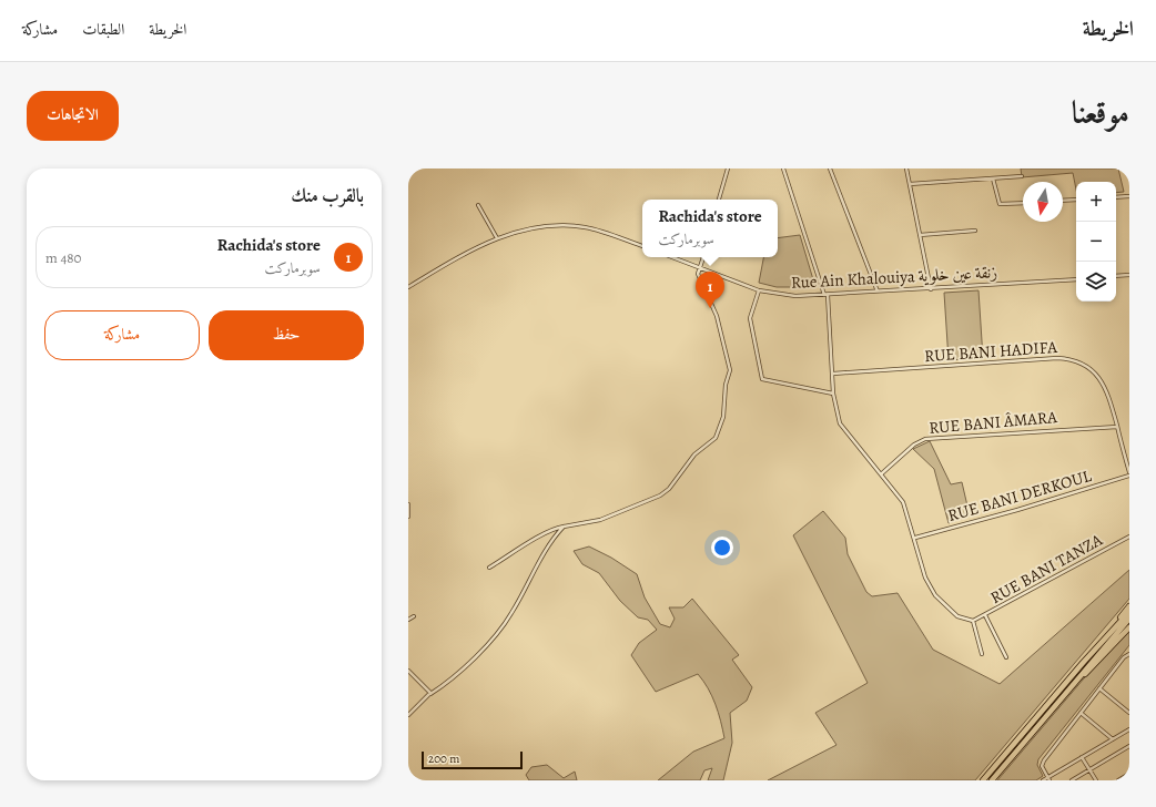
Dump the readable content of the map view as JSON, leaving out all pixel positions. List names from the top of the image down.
{
  "streets": {
    "street": [
      "Rue Ain Khalouiya زنقة عين خلوية",
      "RUE BANI HADIFA",
      "RUE BANI ÂMARA",
      "RUE BANI DERKOUL",
      "RUE BANI TANZA"
    ]
  },
  "crossings": [
    ["RUE BANI HADIFA", "RUE BANI ÂMARA"]
  ],
  "scale_bar": "200 m",
  "north": "bottom",
  "page": {
    "header": "الخريطة",
    "nav": ["الخريطة", "الطبقات", "مشاركة"],
    "title": "موقعنا",
    "buttons": [
      "الاتجاهات",
      ["حفظ", "مشاركة"]
    ],
    "heading": "بالقرب منك",
    "map_buttons": ["+", "−"],
    "popup": ["Rachida's store", "سوبرماركت"],
    "list": [
      {
        "mark": "1",
        "name": "Rachida's store",
        "note": "سوبرماركت",
        "value": "480 m"
      }
    ],
    "pins": "1",
    "scale": "200 m"
  }
}
